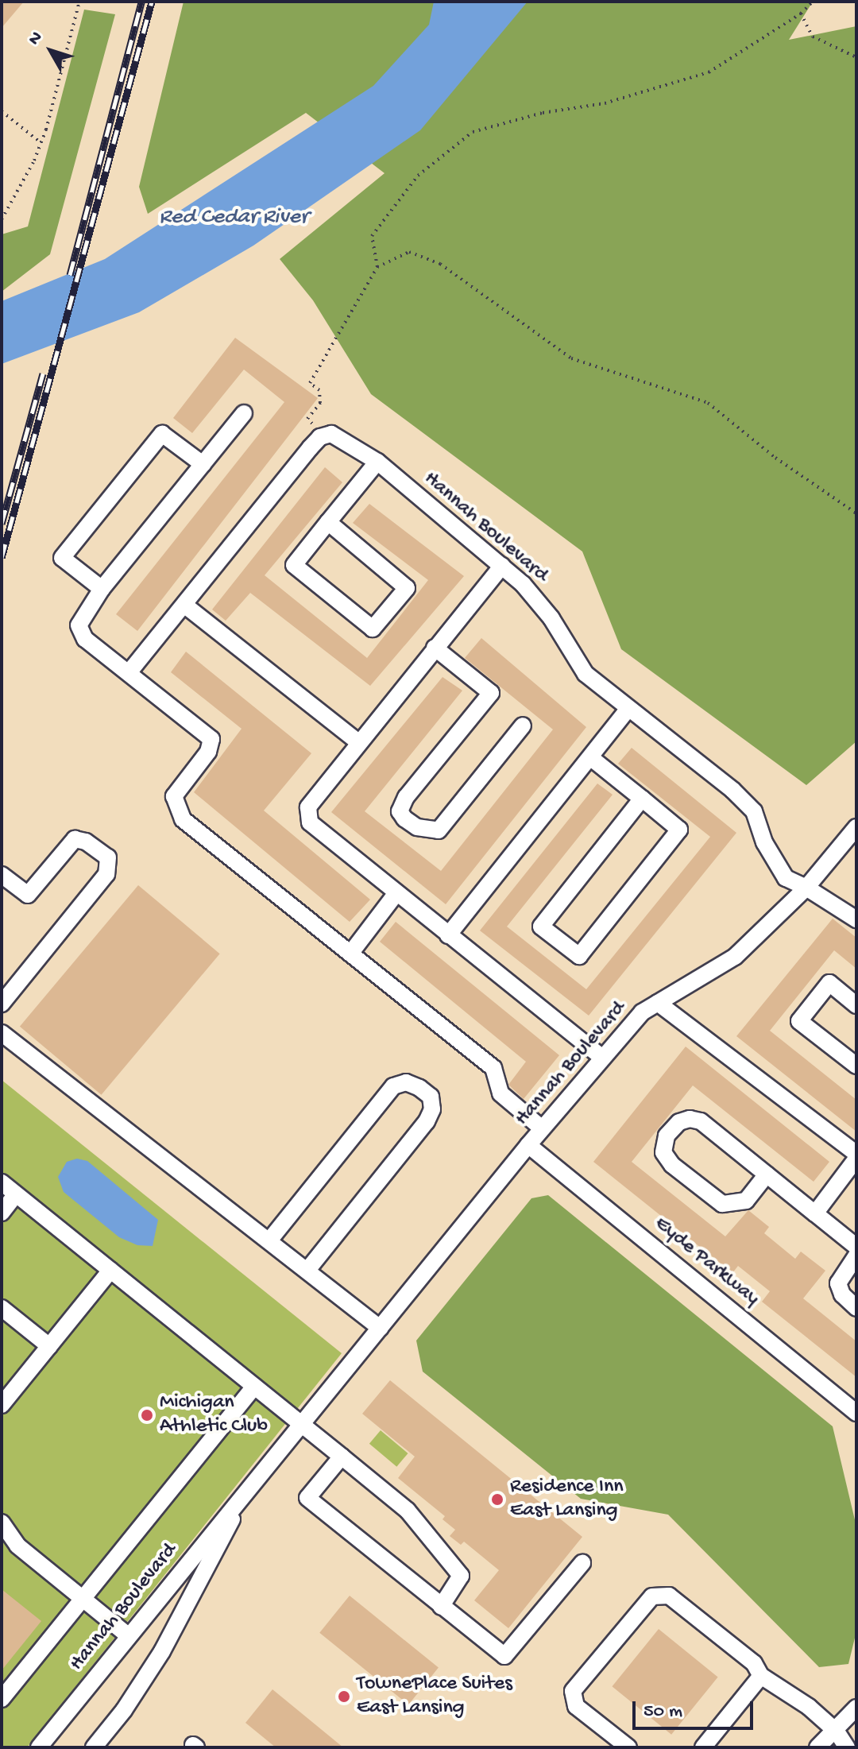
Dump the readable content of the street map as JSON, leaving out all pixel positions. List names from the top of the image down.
{
  "streets": {
    "street": ["Hannah Boulevard", "Eyde Parkway"]
  },
  "crossings": [
    ["Hannah Boulevard", "Eyde Parkway"]
  ],
  "water": ["Red Cedar River"],
  "places": ["Michigan Athletic Club", "Residence Inn East Lansing", "TownePlace Suites East Lansing"],
  "scale_bar": "50 m",
  "north": "top left"
}
